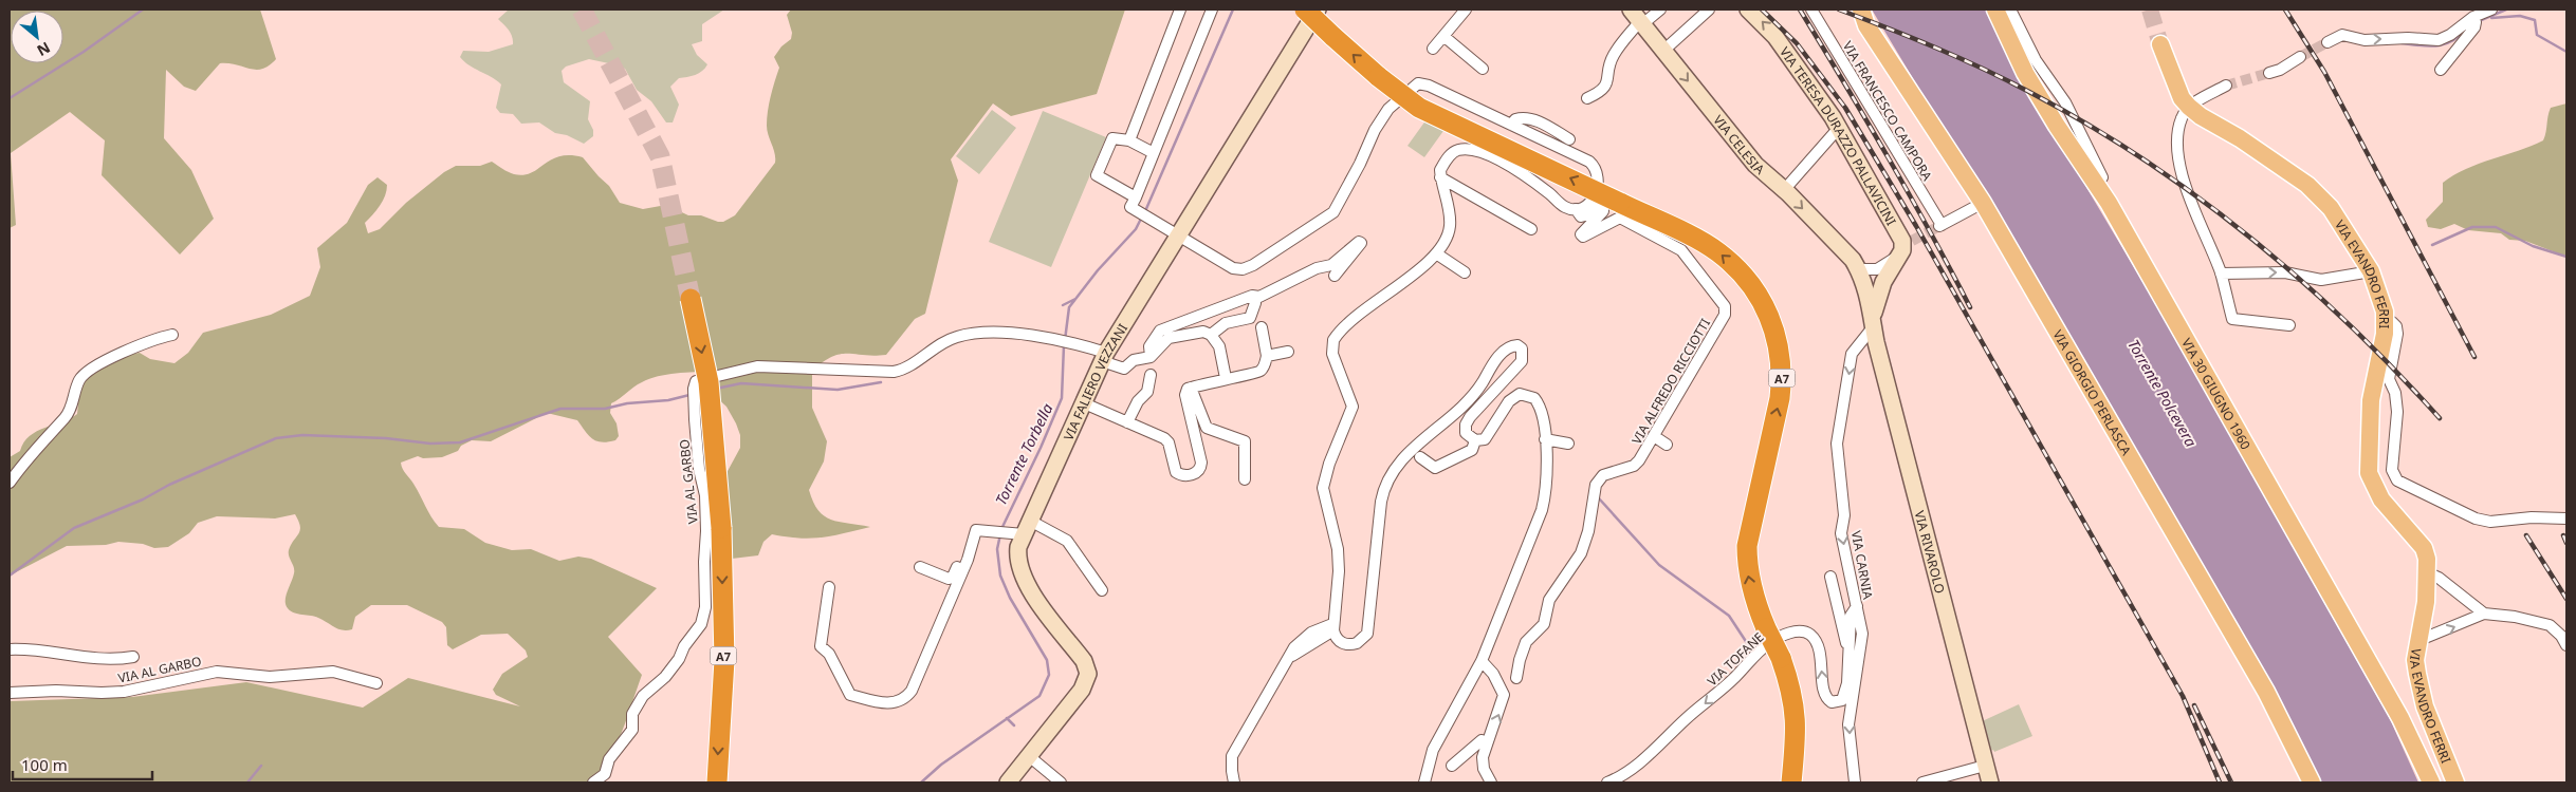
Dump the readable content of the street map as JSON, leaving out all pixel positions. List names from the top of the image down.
{
  "streets": {
    "highway": ["A7"],
    "main road": [
      "VIA TERESA DURAZZO PALLAVICINI",
      "VIA CELESIA",
      "VIA EVANDRO FERRI",
      "VIA FALIERO VEZZANI",
      "VIA GIORGIO PERLASCA",
      "VIA 30 GIUGNO 1960",
      "VIA RIVAROLO"
    ],
    "street": [
      "VIA FRANCESCO CAMPORA",
      "VIA ALFREDO RICCIOTTI",
      "VIA AL GARBO",
      "VIA CARNIA",
      "VIA TOFANE"
    ]
  },
  "crossings": [
    ["VIA FRANCESCO CAMPORA", "VIA GIORGIO PERLASCA"],
    ["VIA TERESA DURAZZO PALLAVICINI", "VIA RIVAROLO"],
    ["VIA CELESIA", "VIA RIVAROLO"],
    ["VIA FALIERO VEZZANI", "VIA AL GARBO"],
    ["VIA RIVAROLO", "VIA CARNIA"],
    ["VIA CARNIA", "VIA TOFANE"]
  ],
  "one_way": ["VIA TERESA DURAZZO PALLAVICINI", "VIA CELESIA", "VIA CARNIA"],
  "water": ["Torrente Polcevera", "Torrente Torbella"],
  "scale_bar": "100 m",
  "north": "bottom right"
}
